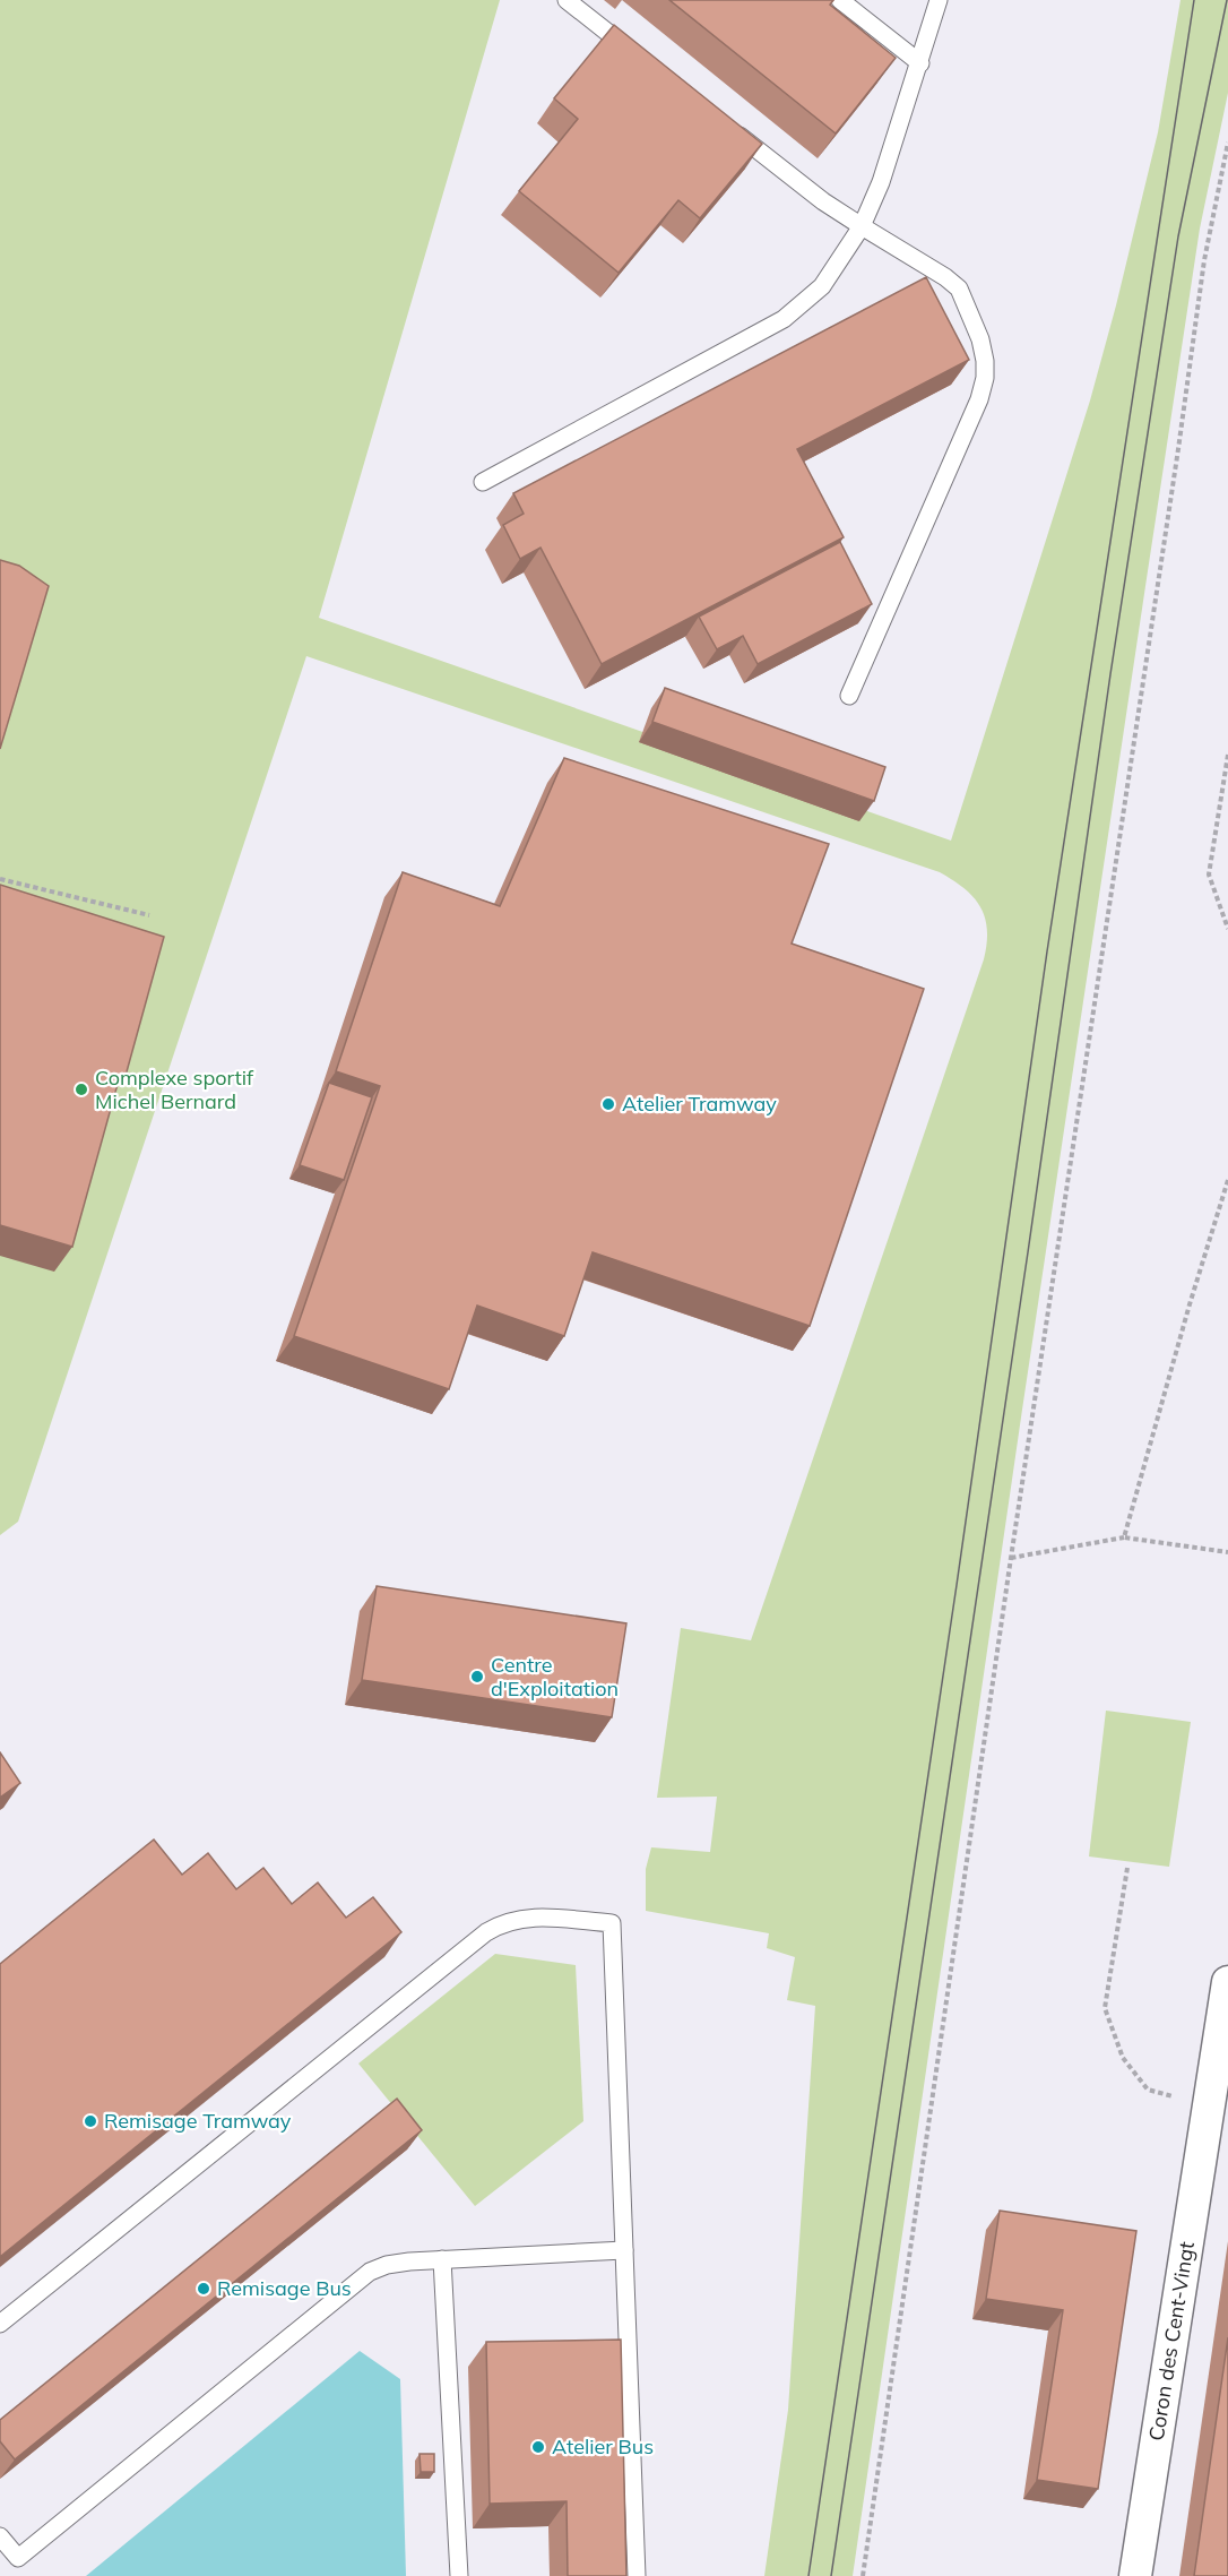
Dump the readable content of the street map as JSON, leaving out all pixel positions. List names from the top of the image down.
{
  "streets": {
    "street": ["Coron des Cent-Vingt"]
  },
  "places": [
    "Complexe sportif Michel Bernard",
    "Atelier Tramway",
    "Centre d'Exploitation",
    "Remisage Tramway",
    "Remisage Bus",
    "Atelier Bus"
  ]
}
